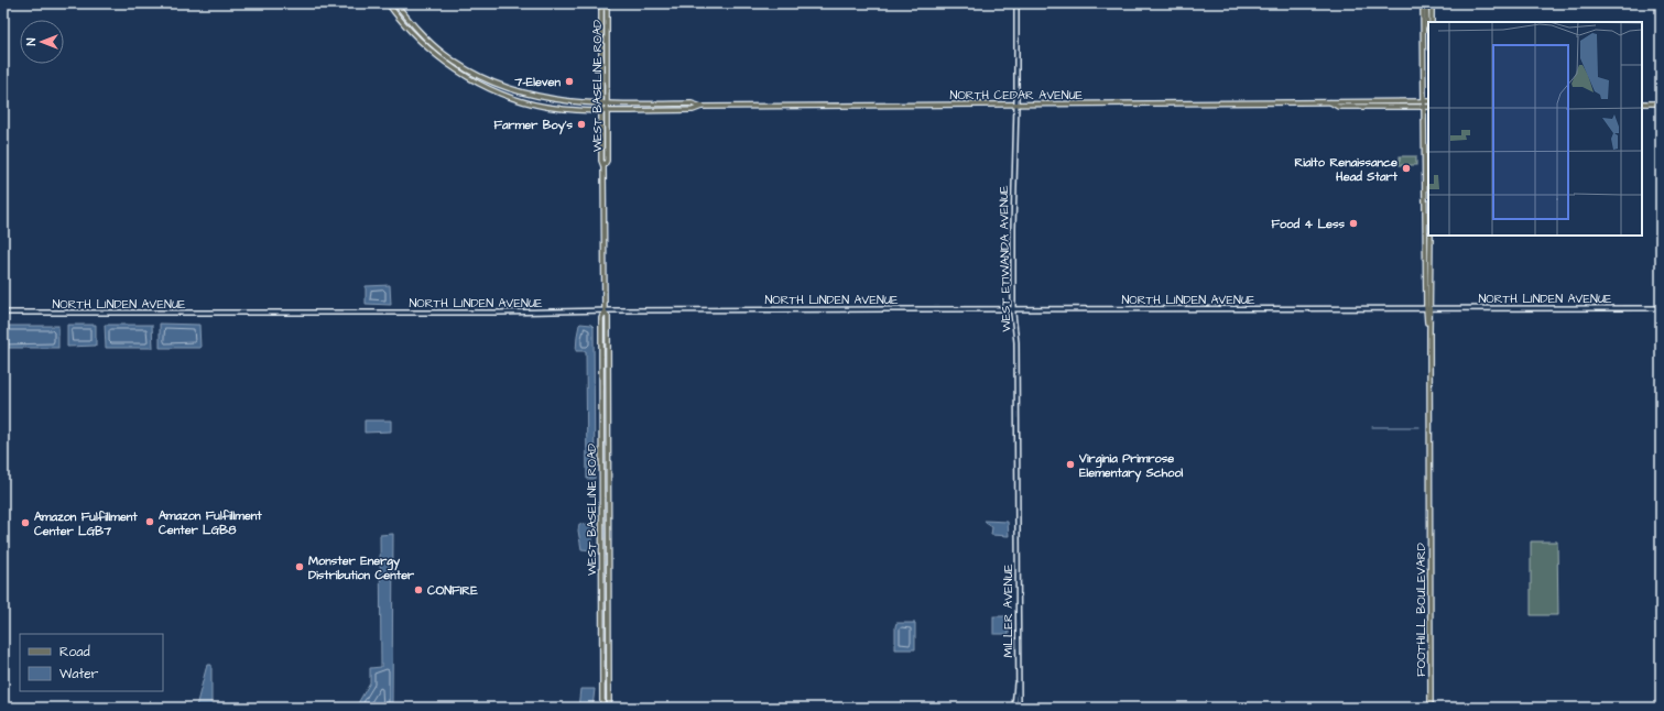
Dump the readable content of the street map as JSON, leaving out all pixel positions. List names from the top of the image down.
{
  "streets": {
    "main road": ["WEST BASELINE ROAD", "NORTH CEDAR AVENUE", "FOOTHILL BOULEVARD"],
    "street": ["WEST ETIWANDA AVENUE", "NORTH LINDEN AVENUE", "MILLER AVENUE"]
  },
  "crossings": [
    ["WEST BASELINE ROAD", "NORTH CEDAR AVENUE"],
    ["WEST BASELINE ROAD", "NORTH LINDEN AVENUE"],
    ["NORTH CEDAR AVENUE", "WEST ETIWANDA AVENUE"],
    ["WEST ETIWANDA AVENUE", "NORTH LINDEN AVENUE"],
    ["WEST ETIWANDA AVENUE", "MILLER AVENUE"],
    ["NORTH LINDEN AVENUE", "FOOTHILL BOULEVARD"]
  ],
  "places": [
    "7-Eleven",
    "Farmer Boy's",
    "Rialto Renaissance Head Start",
    "Food 4 Less",
    "Virginia Primrose Elementary School",
    "Amazon Fulfillment Center LGB8",
    "Amazon Fulfillment Center LGB7",
    "Monster Energy Distribution Center",
    "CONFIRE"
  ],
  "legend": ["Road", "Water"],
  "north": "left"
}
